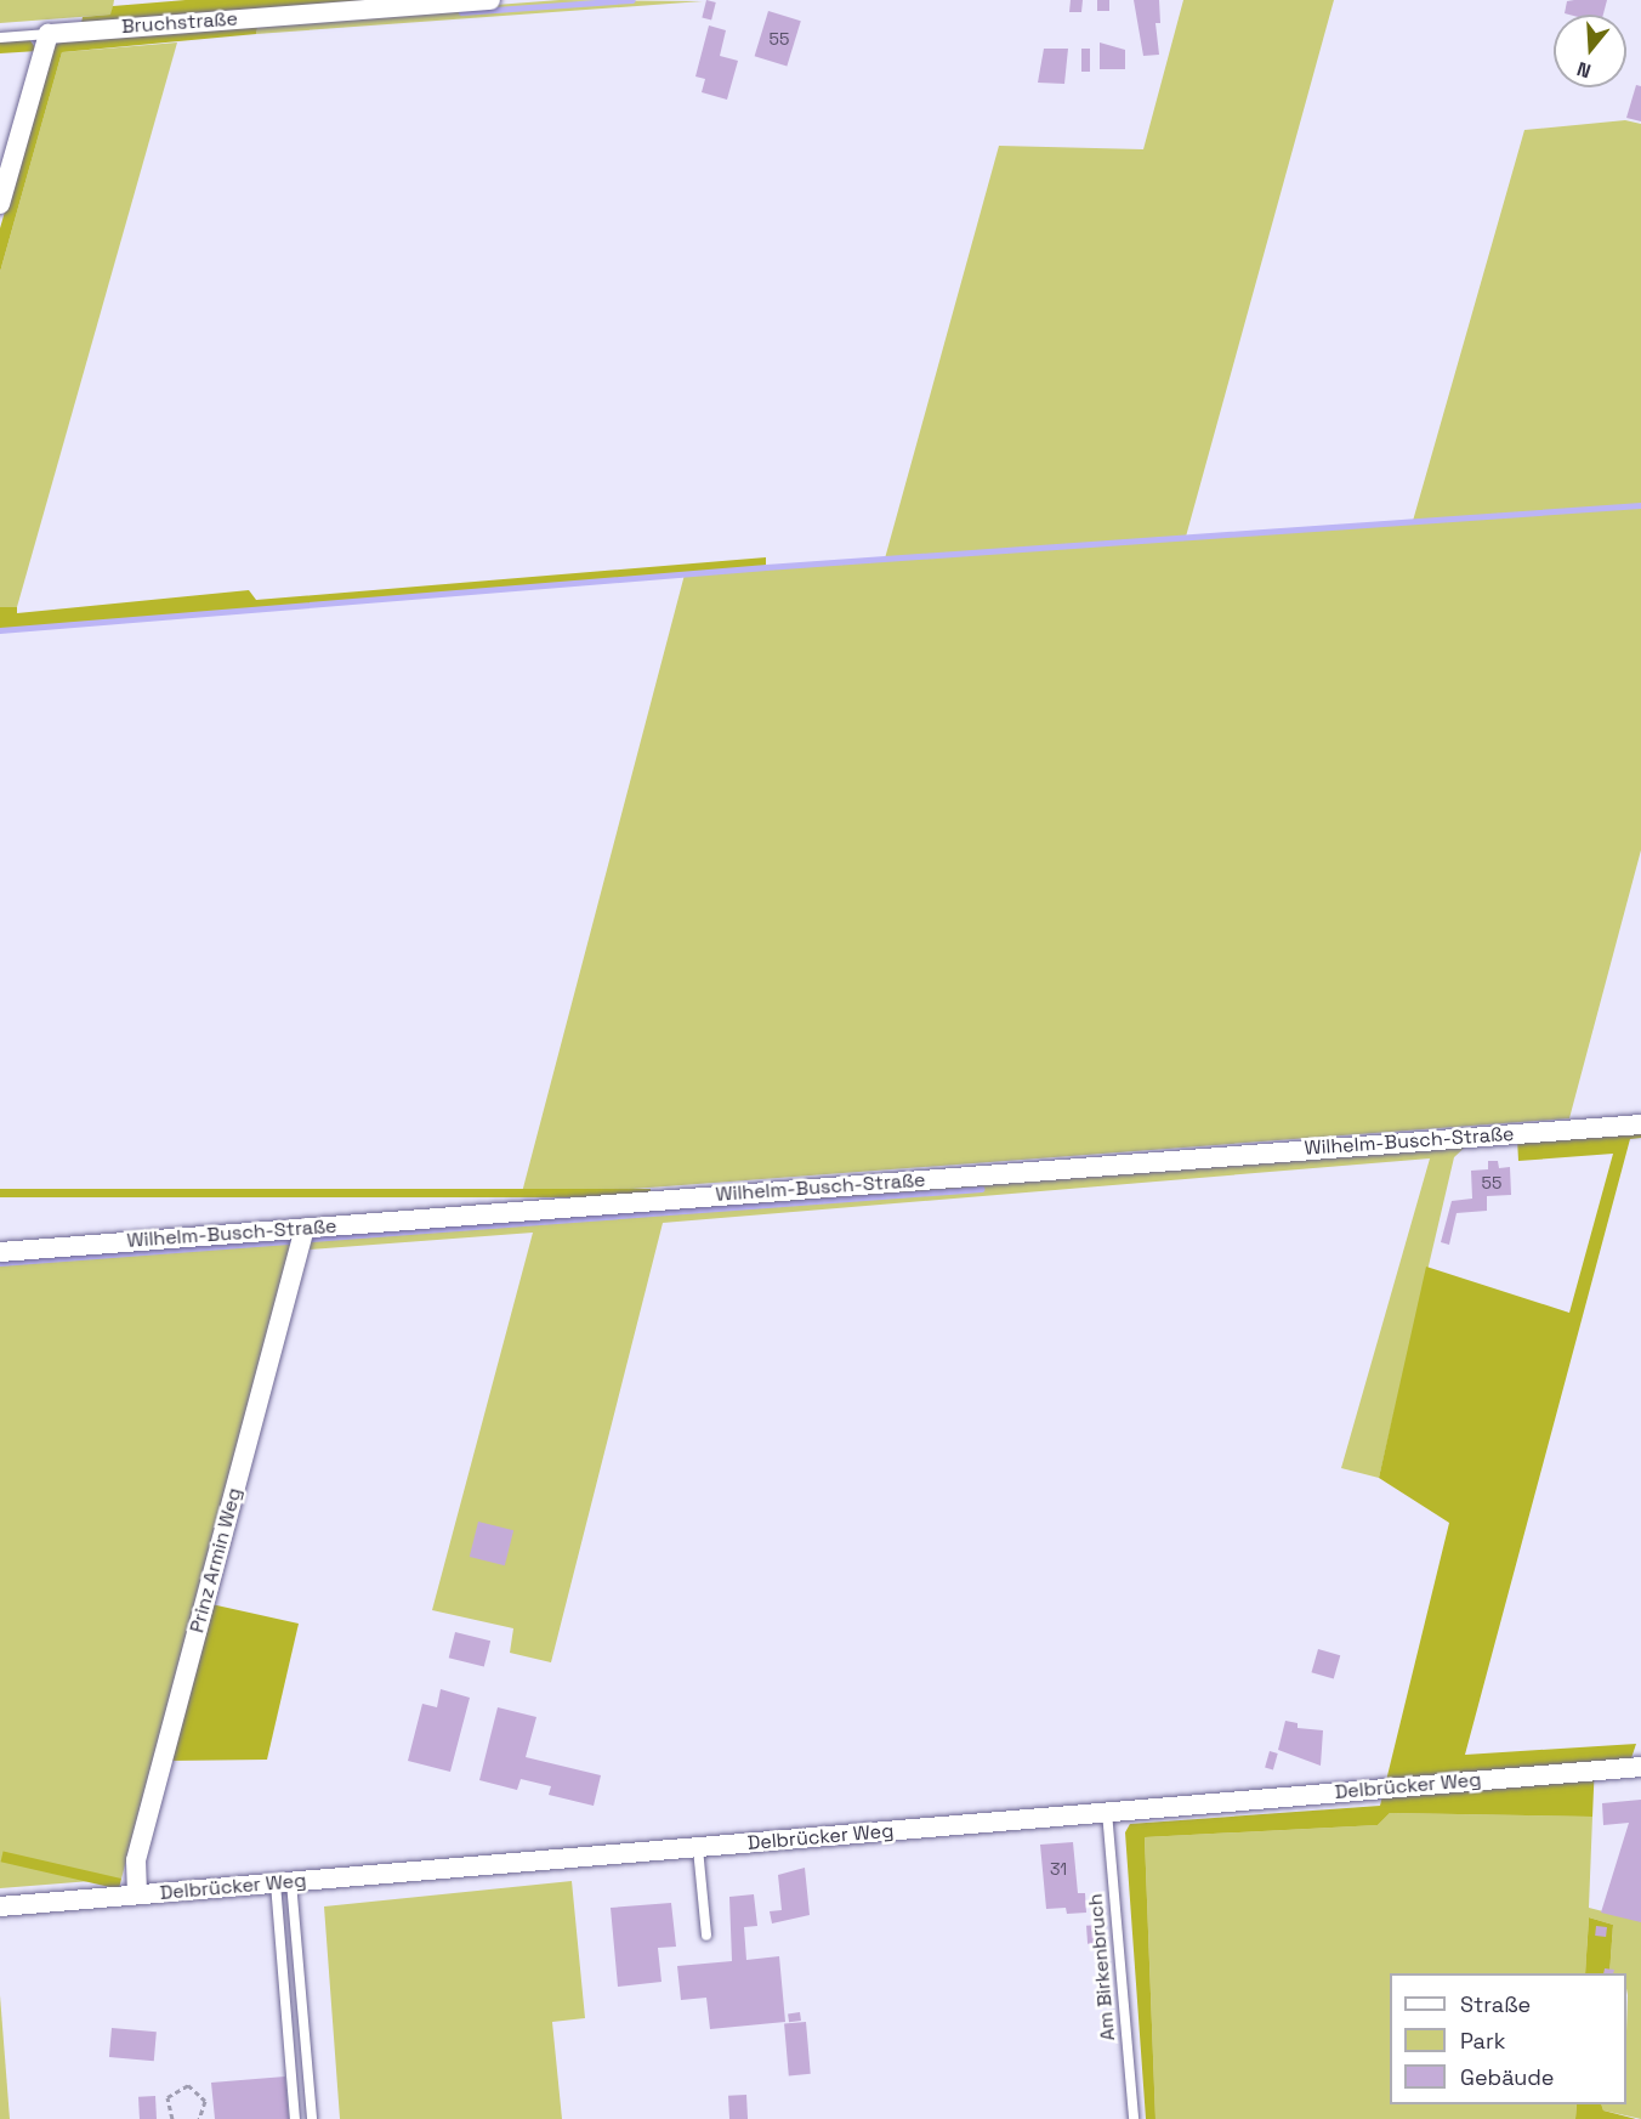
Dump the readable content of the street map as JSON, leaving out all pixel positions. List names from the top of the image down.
{
  "streets": {
    "street": [
      "Bruchstraße",
      "Wilhelm-Busch-Straße",
      "Prinz Armin Weg",
      "Delbrücker Weg"
    ],
    "lane": ["Am Birkenbruch"]
  },
  "crossings": [
    ["Wilhelm-Busch-Straße", "Prinz Armin Weg"],
    ["Prinz Armin Weg", "Delbrücker Weg"],
    ["Delbrücker Weg", "Am Birkenbruch"]
  ],
  "house_numbers": ["55", "55", "31"],
  "legend": ["Straße", "Park", "Gebäude"],
  "north": "bottom"
}
